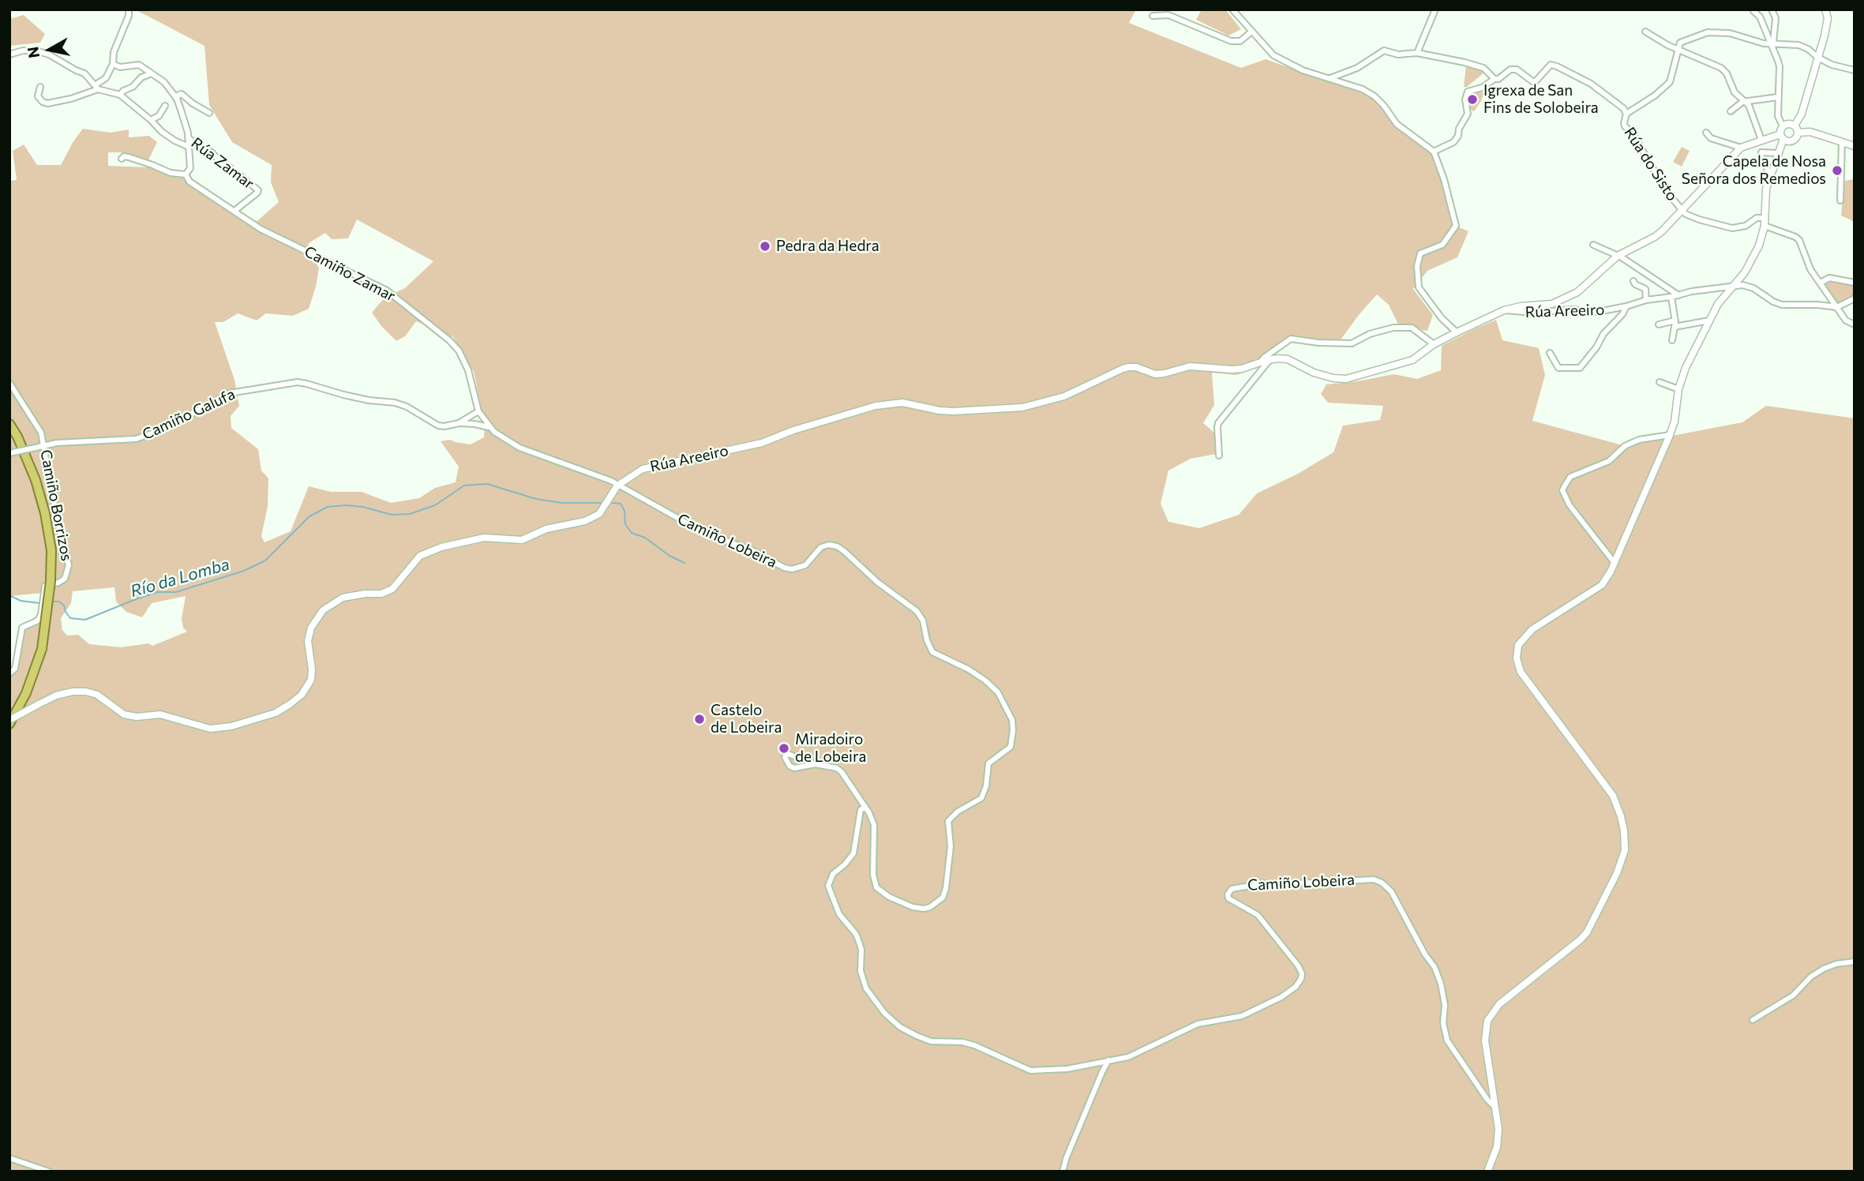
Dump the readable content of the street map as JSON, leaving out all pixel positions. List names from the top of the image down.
{
  "streets": {
    "street": [
      "Rúa Zamar",
      "Rúa do Sisto",
      "Camiño Zamar",
      "Rúa Areeiro",
      "Camiño Galufa",
      "Camiño Borrizos",
      "Camiño Lobeira"
    ]
  },
  "crossings": [
    ["Rúa Zamar", "Camiño Zamar"],
    ["Rúa do Sisto", "Rúa Areeiro"],
    ["Camiño Zamar", "Rúa Areeiro"],
    ["Camiño Zamar", "Camiño Galufa"],
    ["Camiño Zamar", "Camiño Lobeira"],
    ["Rúa Areeiro", "Camiño Lobeira"],
    ["Camiño Galufa", "Camiño Borrizos"]
  ],
  "water": ["Río da Lomba"],
  "places": [
    "Igrexa de San Fins de Solobeira",
    "Capela de Nosa Señora dos Remedios",
    "Pedra da Hedra",
    "Castelo de Lobeira",
    "Miradoiro de Lobeira"
  ],
  "north": "left"
}
